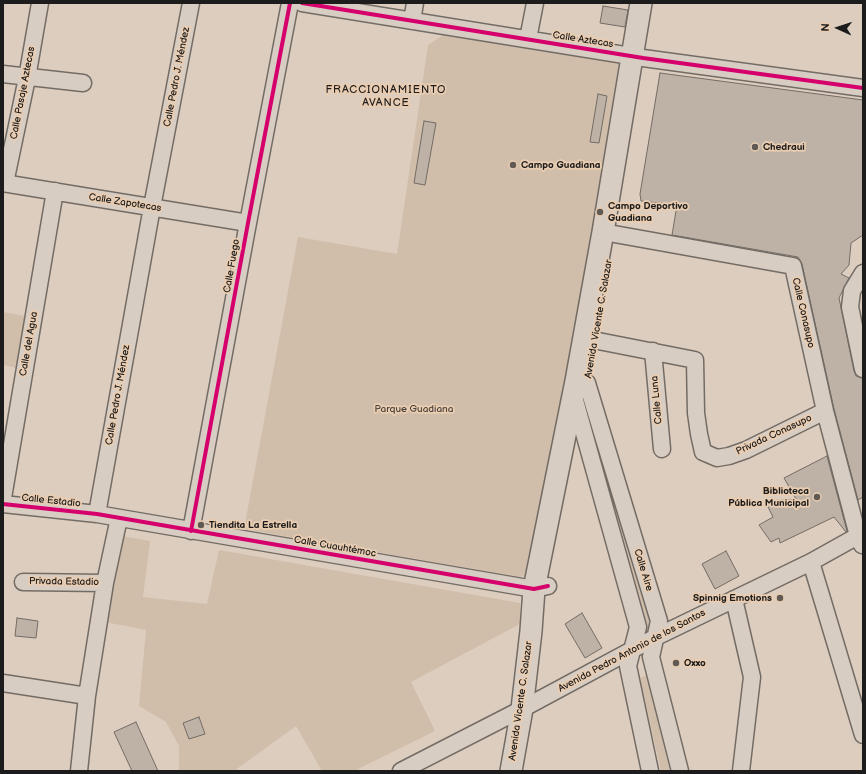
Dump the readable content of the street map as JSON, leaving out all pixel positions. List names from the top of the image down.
{
  "streets": {
    "main road": ["Avenida Vicente C. Salazar"],
    "street": [
      "Calle Aztecas",
      "Calle Pedro J. Méndez",
      "Calle Pasaje Aztecas",
      "Calle Zapotecas",
      "Calle Fuego",
      "Calle Conasupo",
      "Calle del Agua",
      "Calle Luna",
      "Privada Conasupo",
      "Calle Estadio",
      "Calle Cuauhtémoc",
      "Calle Aire",
      "Privada Estadio",
      "Avenida Pedro Antonio de los Santos"
    ]
  },
  "crossings": [
    ["Calle Aztecas", "Avenida Vicente C. Salazar"],
    ["Calle Pedro J. Méndez", "Calle Zapotecas"],
    ["Calle Pedro J. Méndez", "Calle Estadio"],
    ["Calle Pasaje Aztecas", "Calle Zapotecas"],
    ["Calle Zapotecas", "Calle Fuego"],
    ["Calle Zapotecas", "Calle del Agua"],
    ["Calle Fuego", "Calle Cuauhtémoc"],
    ["Calle Conasupo", "Avenida Vicente C. Salazar"],
    ["Calle Conasupo", "Privada Conasupo"],
    ["Calle Conasupo", "Avenida Pedro Antonio de los Santos"],
    ["Avenida Vicente C. Salazar", "Privada Conasupo"],
    ["Avenida Vicente C. Salazar", "Calle Cuauhtémoc"],
    ["Avenida Vicente C. Salazar", "Calle Aire"],
    ["Avenida Vicente C. Salazar", "Avenida Pedro Antonio de los Santos"],
    ["Calle Luna", "Privada Conasupo"],
    ["Calle Aire", "Avenida Pedro Antonio de los Santos"]
  ],
  "districts": ["FRACCIONAMIENTO AVANCE"],
  "parks": ["Parque Guadiana"],
  "places": [
    "Chedraui",
    "Campo Guadiana",
    "Campo Deportivo Guadiana",
    "Biblioteca Pública Municipal",
    "Tiendita La Estrella",
    "Spinnig Emotions",
    "Oxxo"
  ],
  "north": "left"
}
